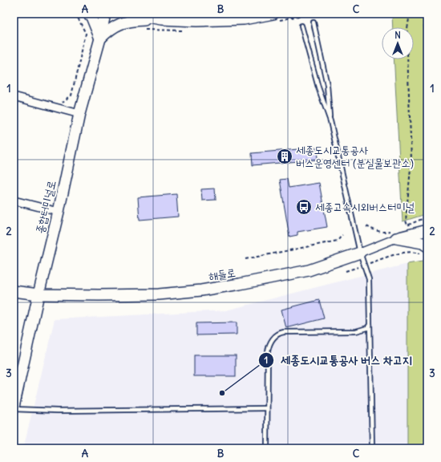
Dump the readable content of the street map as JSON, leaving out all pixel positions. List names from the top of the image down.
{
  "streets": {
    "street": ["종합터미널로", "해들로"]
  },
  "crossings": [
    ["종합터미널로", "해들로"]
  ],
  "places": {
    "building": ["세종도시교통공사 버스운영센터 (분실물보관소)"],
    "bus stop": ["세종고속시외버스터미널"],
    "other": ["세종도시교통공사 버스 차고지"]
  },
  "north": "top",
  "grid": {
    "columns": ["A", "B", "C"],
    "rows": ["1", "2", "3"]
  }
}
